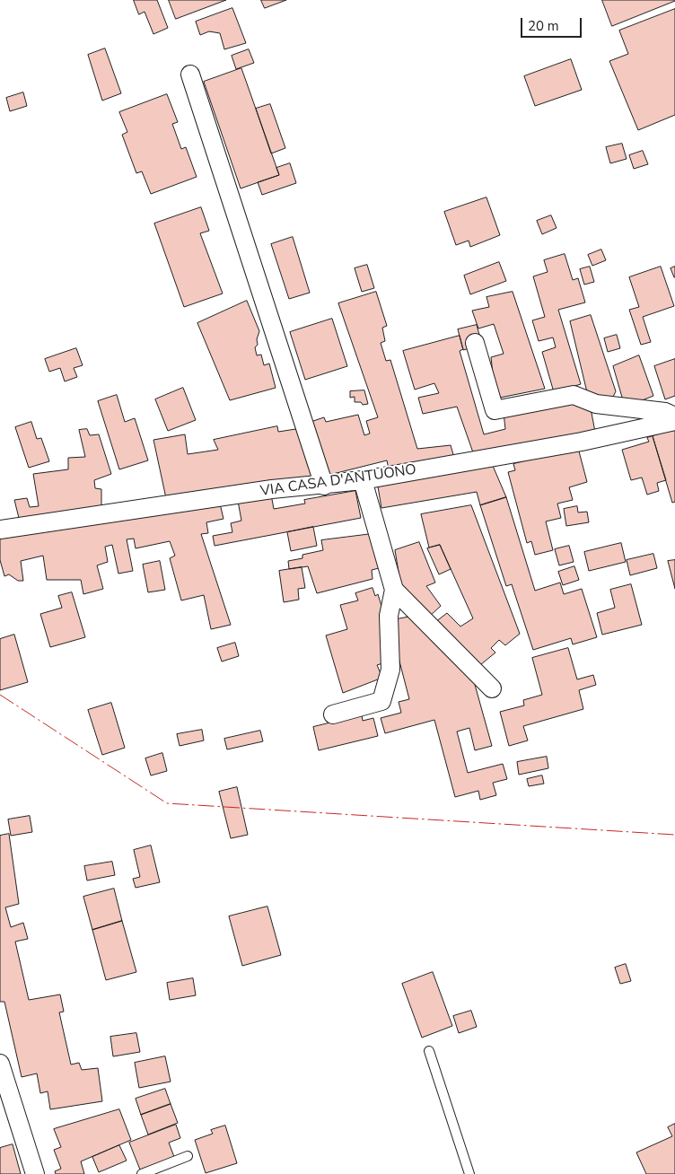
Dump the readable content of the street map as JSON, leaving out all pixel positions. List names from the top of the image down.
{
  "streets": {
    "street": ["VIA CASA D'ANTUONO"]
  },
  "scale_bar": "20 m"
}
